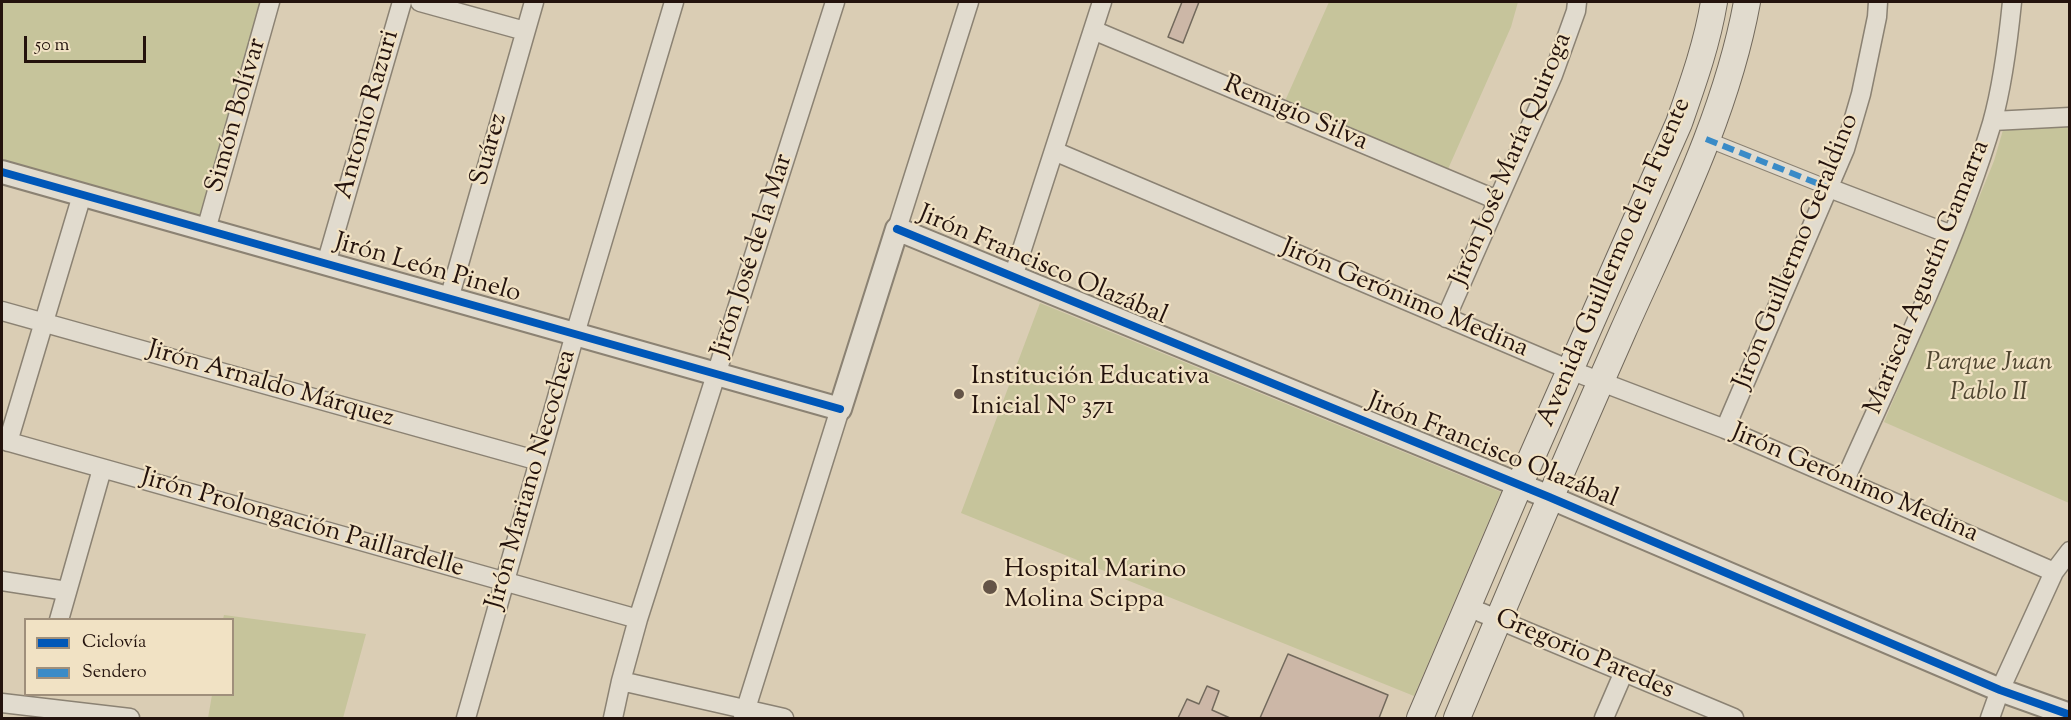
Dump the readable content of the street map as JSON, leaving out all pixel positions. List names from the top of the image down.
{
  "streets": {
    "main road": ["Avenida Guillermo de la Fuente"],
    "street": [
      "Antonio Razuri",
      "Remigio Silva",
      "Simón Bolívar",
      "Suárez",
      "Jirón José María Quiroga",
      "Jirón Guillermo Geraldino",
      "Jirón José de la Mar",
      "Jirón Francisco Olazábal",
      "Jirón León Pinelo",
      "Mariscal Agustín Gamarra",
      "Jirón Gerónimo Medina",
      "Jirón Arnaldo Márquez",
      "Jirón Mariano Necochea",
      "Jirón Prolongación Paillardelle",
      "Gregorio Paredes"
    ]
  },
  "crossings": [
    ["Antonio Razuri", "Jirón León Pinelo"],
    ["Remigio Silva", "Jirón José María Quiroga"],
    ["Simón Bolívar", "Jirón León Pinelo"],
    ["Suárez", "Jirón León Pinelo"],
    ["Jirón José María Quiroga", "Jirón Gerónimo Medina"],
    ["Jirón Guillermo Geraldino", "Jirón Gerónimo Medina"],
    ["Jirón José de la Mar", "Jirón León Pinelo"],
    ["Jirón José de la Mar", "Jirón Prolongación Paillardelle"],
    ["Avenida Guillermo de la Fuente", "Jirón Francisco Olazábal"],
    ["Avenida Guillermo de la Fuente", "Jirón Gerónimo Medina"],
    ["Avenida Guillermo de la Fuente", "Gregorio Paredes"],
    ["Jirón León Pinelo", "Jirón Mariano Necochea"],
    ["Mariscal Agustín Gamarra", "Jirón Gerónimo Medina"],
    ["Jirón Arnaldo Márquez", "Jirón Mariano Necochea"],
    ["Jirón Mariano Necochea", "Jirón Prolongación Paillardelle"]
  ],
  "parks": ["Parque Juan Pablo II"],
  "places": ["Institución Educativa Inicial Nº 371", "Hospital Marino Molina Scippa"],
  "legend": ["Ciclovía", "Sendero"],
  "scale_bar": "50 m"
}
